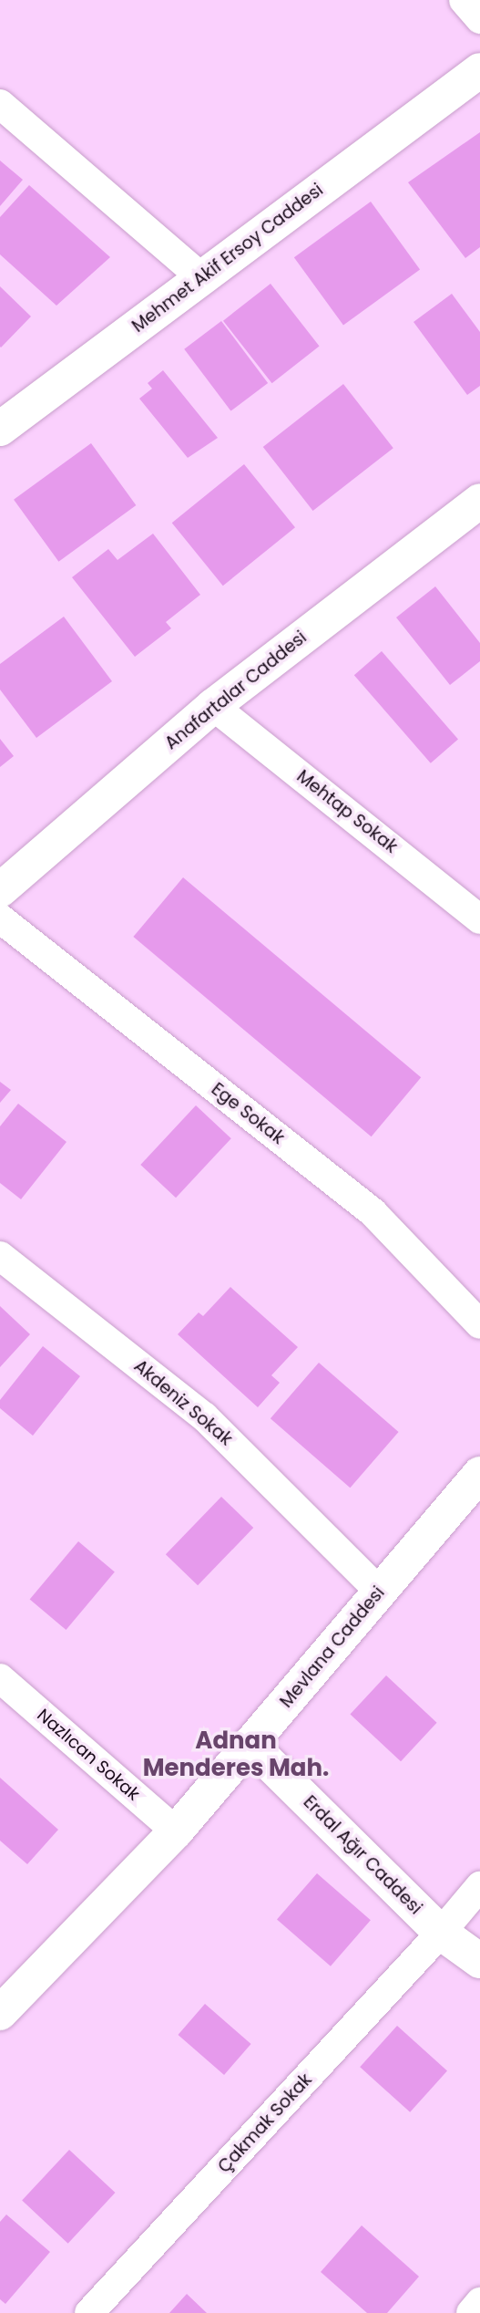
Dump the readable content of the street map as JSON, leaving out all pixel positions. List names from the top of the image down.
{
  "streets": {
    "street": [
      "Mehmet Akif Ersoy Caddesi",
      "Anafartalar Caddesi",
      "Mehtap Sokak",
      "Ege Sokak",
      "Akdeniz Sokak",
      "Mevlana Caddesi",
      "Nazlıcan Sokak",
      "Erdal Ağır Caddesi",
      "Çakmak Sokak"
    ]
  },
  "crossings": [
    ["Anafartalar Caddesi", "Mehtap Sokak"],
    ["Akdeniz Sokak", "Mevlana Caddesi"],
    ["Mevlana Caddesi", "Nazlıcan Sokak"],
    ["Mevlana Caddesi", "Erdal Ağır Caddesi"],
    ["Erdal Ağır Caddesi", "Çakmak Sokak"]
  ],
  "districts": ["Adnan Menderes Mah."]
}
